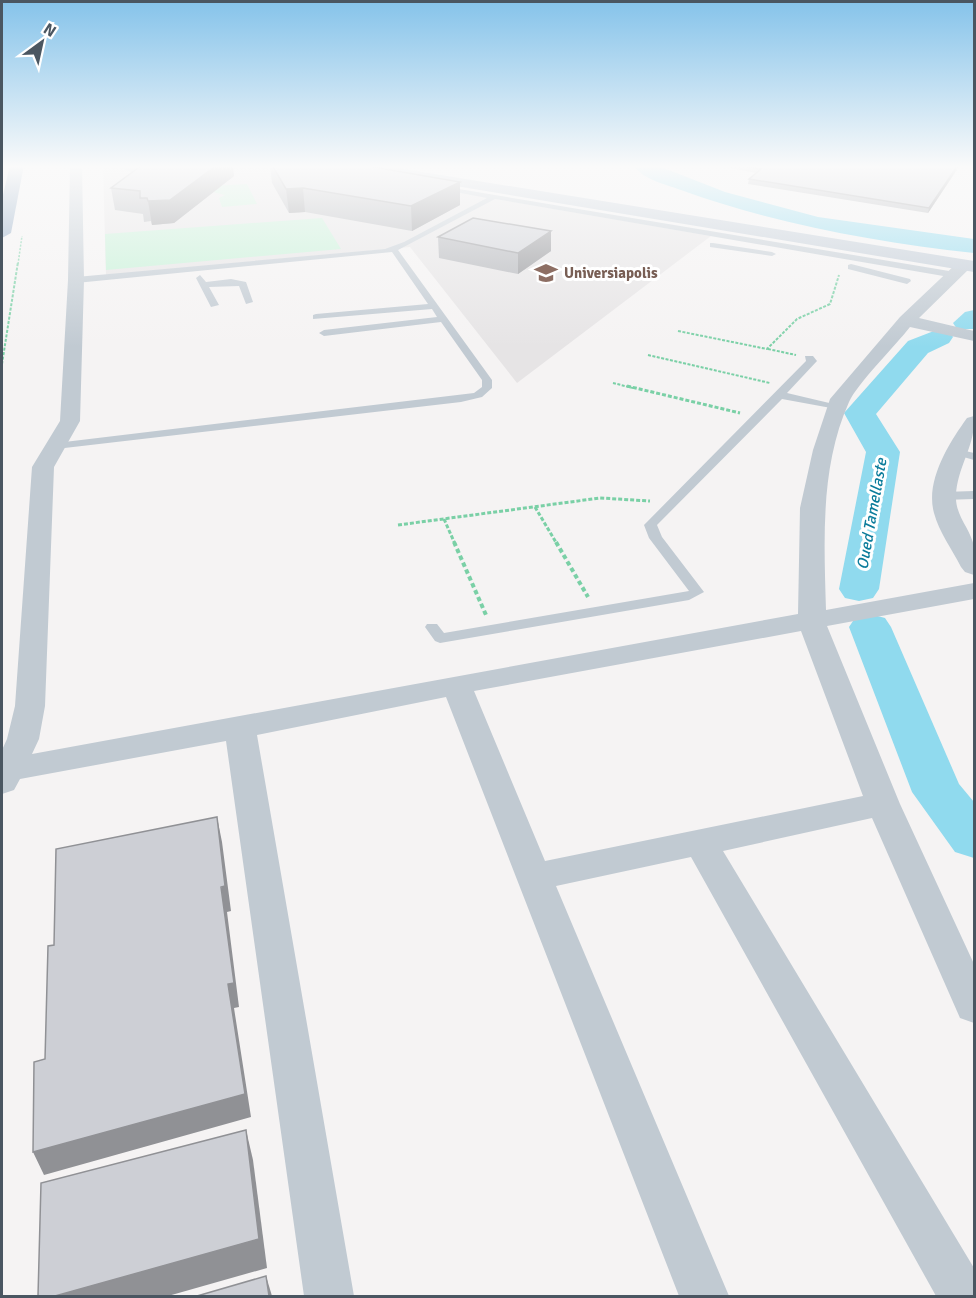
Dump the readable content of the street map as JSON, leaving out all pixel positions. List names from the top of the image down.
{
  "water": ["Oued Tamellaste"],
  "places": {
    "school or university": ["Universiapolis"]
  },
  "north": "top right"
}
